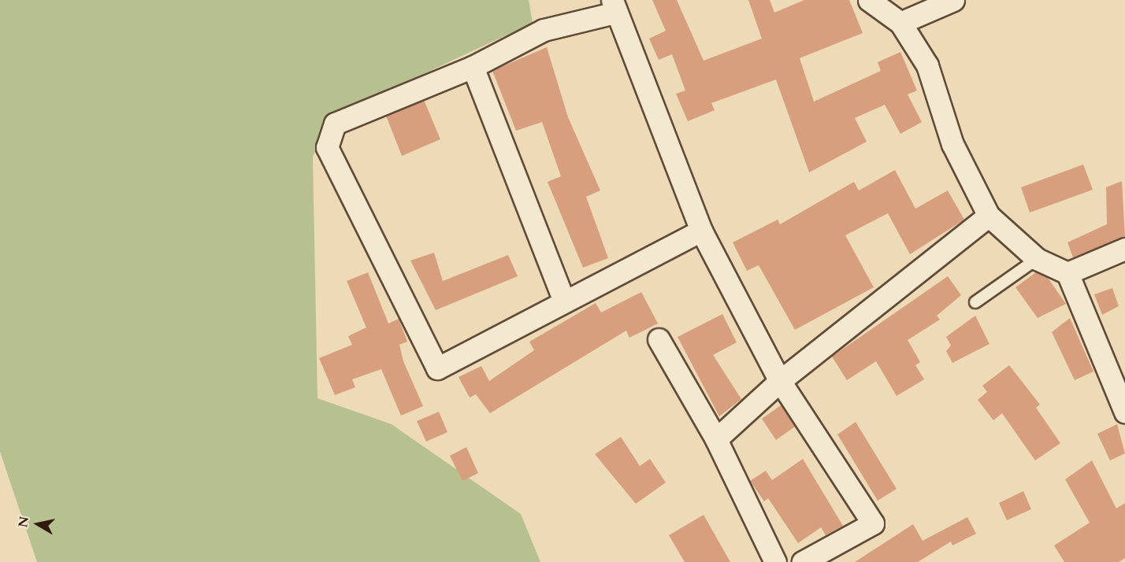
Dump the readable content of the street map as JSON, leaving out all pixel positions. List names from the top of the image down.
{
  "north": "left"
}
